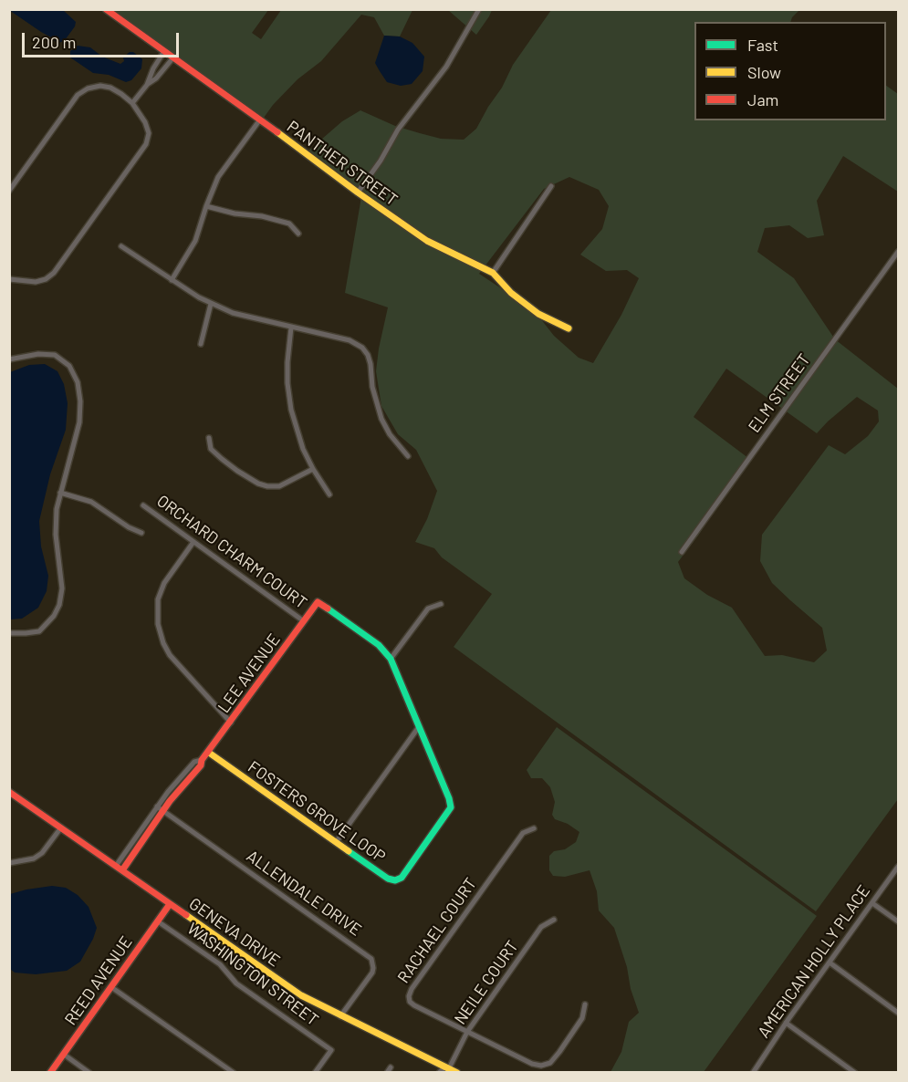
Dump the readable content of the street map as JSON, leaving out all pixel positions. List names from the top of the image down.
{
  "streets": {
    "street": [
      "PANTHER STREET",
      "ELM STREET",
      "ORCHARD CHARM COURT",
      "LEE AVENUE",
      "FOSTERS GROVE LOOP",
      "ALLENDALE DRIVE",
      "RACHAEL COURT",
      "GENEVA DRIVE",
      "AMERICAN HOLLY PLACE",
      "WASHINGTON STREET",
      "REED AVENUE",
      "NEILE COURT"
    ]
  },
  "crossings": [
    ["ORCHARD CHARM COURT", "LEE AVENUE"],
    ["LEE AVENUE", "FOSTERS GROVE LOOP"],
    ["LEE AVENUE", "ALLENDALE DRIVE"],
    ["LEE AVENUE", "GENEVA DRIVE"],
    ["ALLENDALE DRIVE", "GENEVA DRIVE"],
    ["RACHAEL COURT", "NEILE COURT"],
    ["GENEVA DRIVE", "REED AVENUE"],
    ["GENEVA DRIVE", "NEILE COURT"],
    ["WASHINGTON STREET", "REED AVENUE"]
  ],
  "legend": ["Fast", "Slow", "Jam"],
  "scale_bar": "200 m"
}
